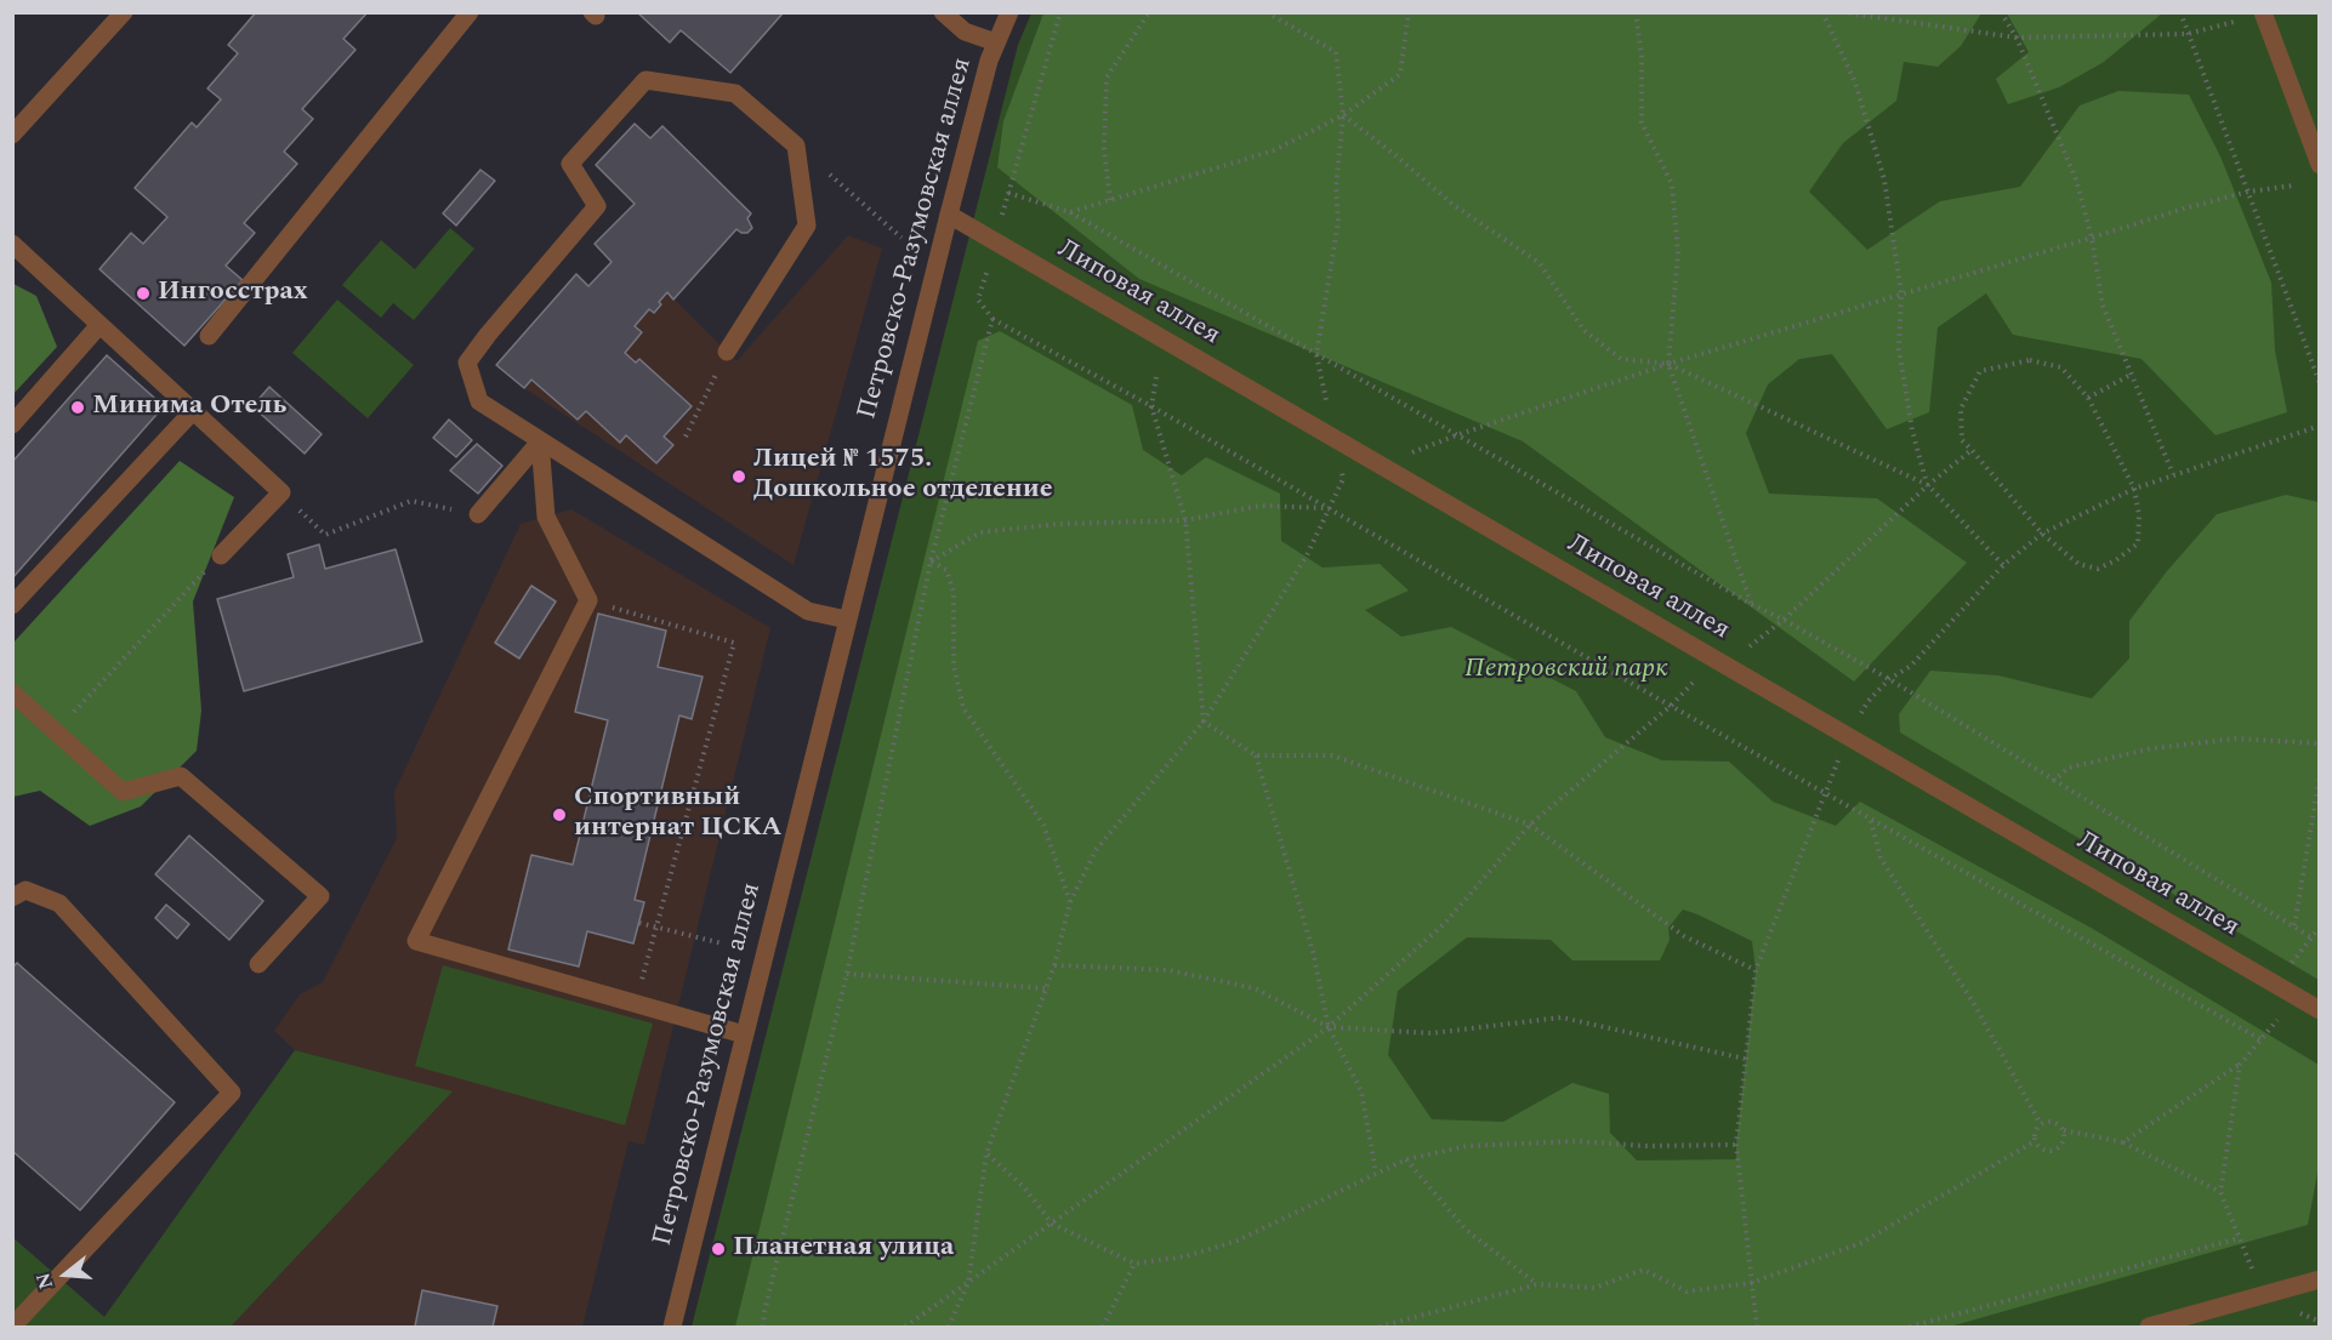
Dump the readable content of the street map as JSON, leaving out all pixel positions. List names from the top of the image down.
{
  "streets": {
    "street": ["Петровско-Разумовская аллея", "Липовая аллея"]
  },
  "crossings": [
    ["Петровско-Разумовская аллея", "Липовая аллея"]
  ],
  "parks": ["Петровский парк"],
  "places": [
    "Ингосстрах",
    "Минима Отель",
    "Лицей № 1575. Дошкольное отделение",
    "Спортивный интернат ЦСКА",
    "Планетная улица"
  ],
  "north": "left"
}
